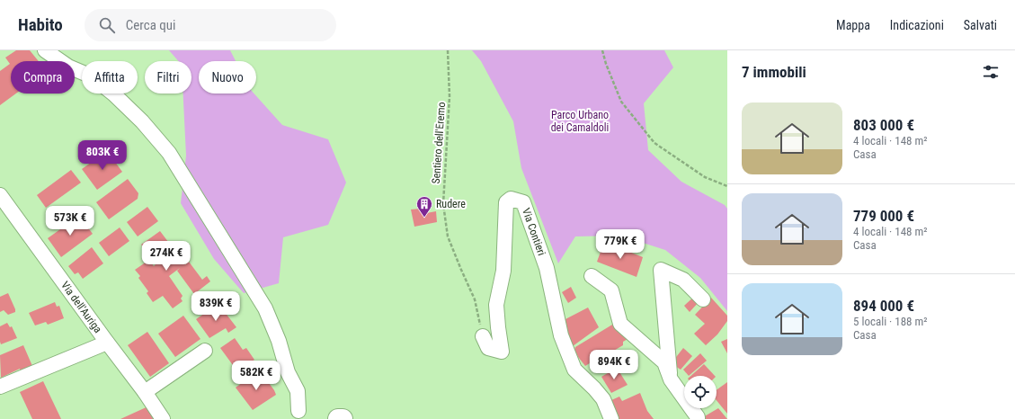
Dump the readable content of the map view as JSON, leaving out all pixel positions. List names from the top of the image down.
{
  "streets": {
    "lane": ["Via Contieri", "Via dell'Auriga"],
    "path": ["Sentiero dell'Eremo"]
  },
  "crossings": [
    ["Sentiero dell'Eremo", "Via Contieri"]
  ],
  "parks": ["Parco Urbano dei Camaldoli"],
  "places": {
    "building": ["Rudere"]
  },
  "page": {
    "header": "Habito",
    "search": "Cerca qui",
    "nav": ["Mappa", "Indicazioni", "Salvati"],
    "heading": "7 immobili",
    "chip": [
      "Compra",
      "Affitta",
      "Filtri",
      "Nuovo"
    ],
    "list": [
      {
        "name": "803 000 €",
        "note": "4 locali · 148 m² · Casa"
      },
      {
        "name": "779 000 €",
        "note": "4 locali · 148 m² · Casa"
      },
      {
        "name": "894 000 €",
        "note": "5 locali · 188 m² · Casa"
      }
    ],
    "price": [
      "803K €",
      "573K €",
      "779K €",
      "274K €",
      "839K €",
      "894K €",
      "582K €"
    ]
  }
}
